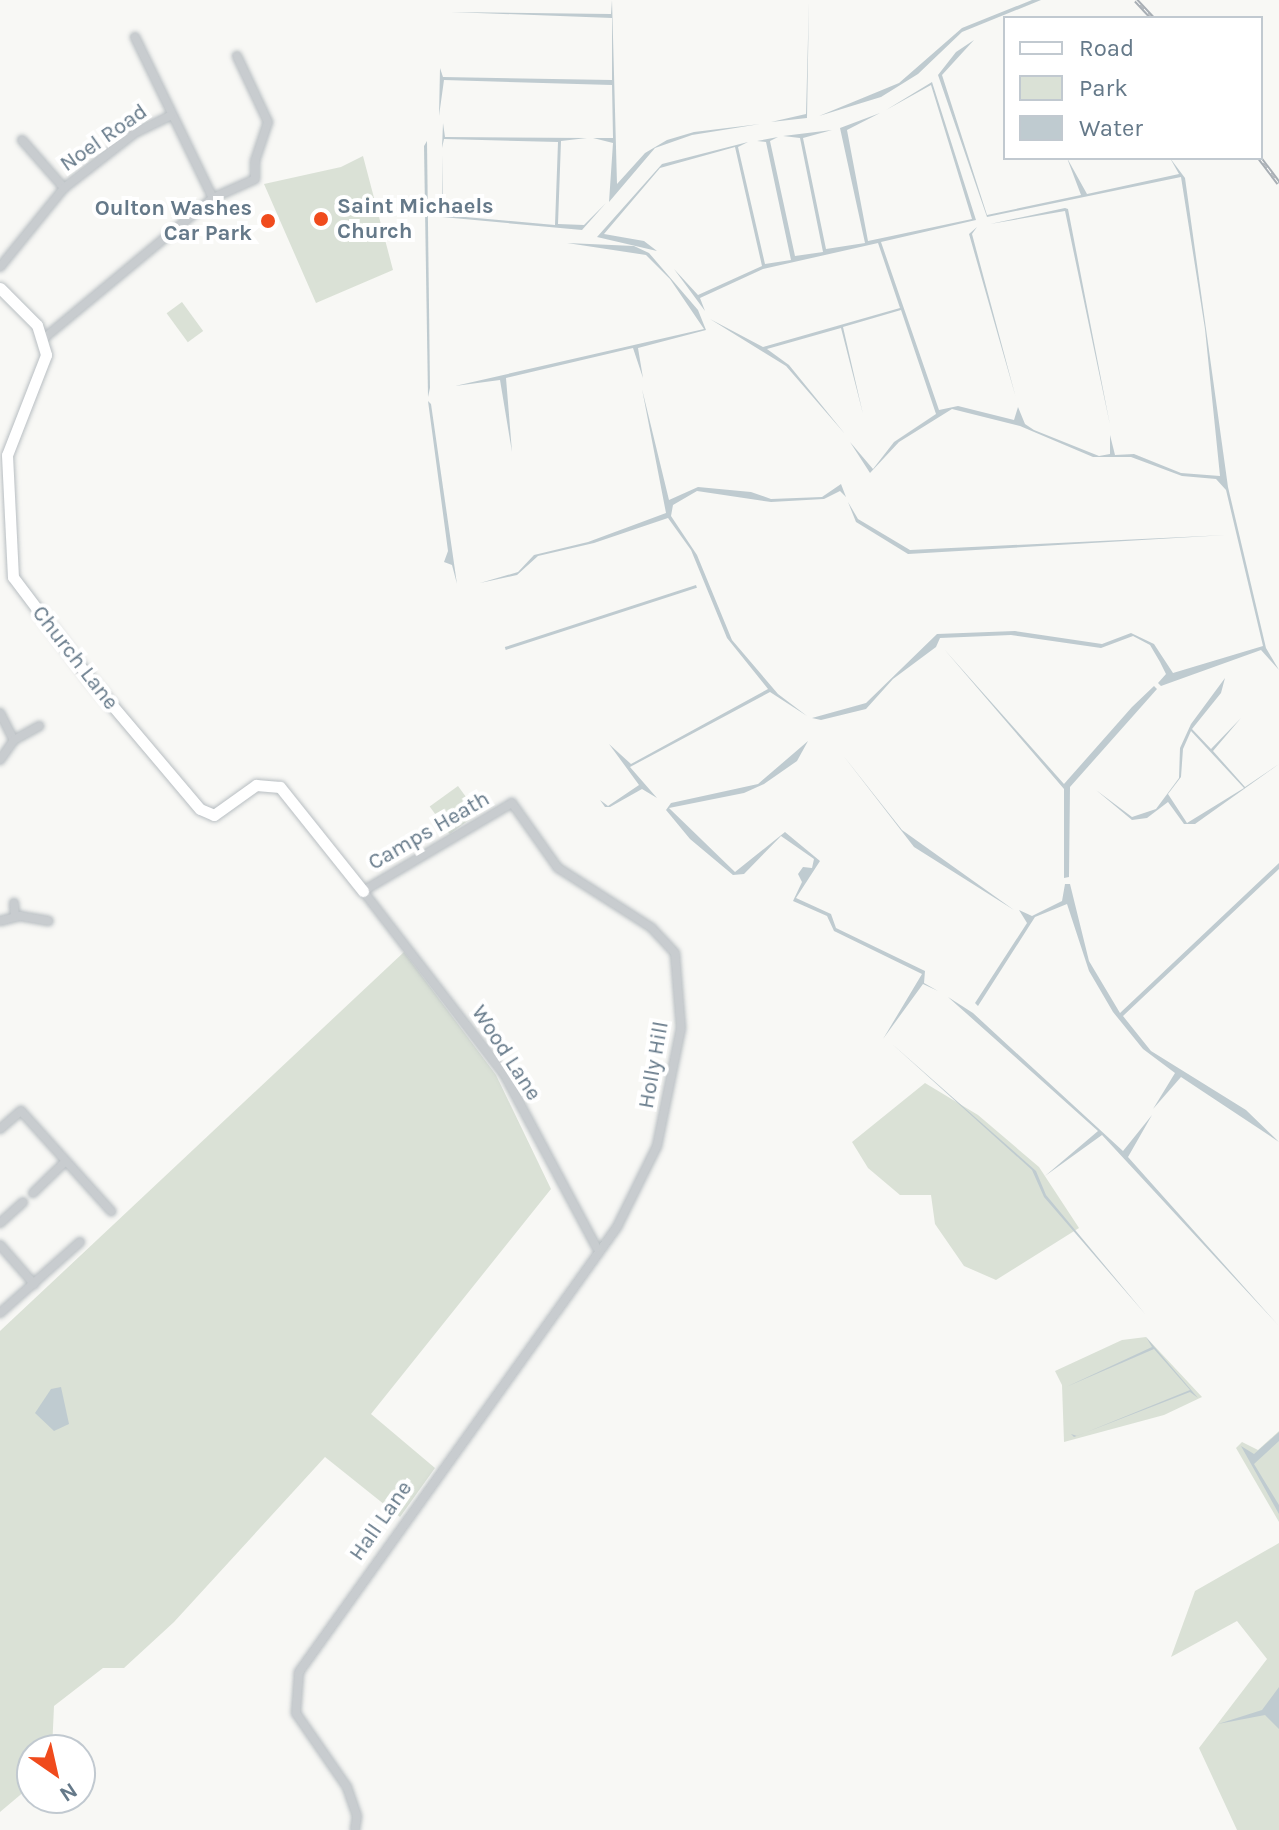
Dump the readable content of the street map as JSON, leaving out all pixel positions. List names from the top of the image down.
{
  "streets": {
    "street": [
      "Noel Road",
      "Church Lane",
      "Camps Heath",
      "Wood Lane",
      "Holly Hill",
      "Hall Lane"
    ]
  },
  "crossings": [
    ["Church Lane", "Camps Heath"],
    ["Church Lane", "Wood Lane"],
    ["Camps Heath", "Wood Lane"],
    ["Camps Heath", "Holly Hill"],
    ["Wood Lane", "Holly Hill"],
    ["Wood Lane", "Hall Lane"],
    ["Holly Hill", "Hall Lane"]
  ],
  "places": ["Saint Michaels Church", "Oulton Washes Car Park"],
  "legend": ["Road", "Park", "Water"],
  "north": "bottom right"
}
